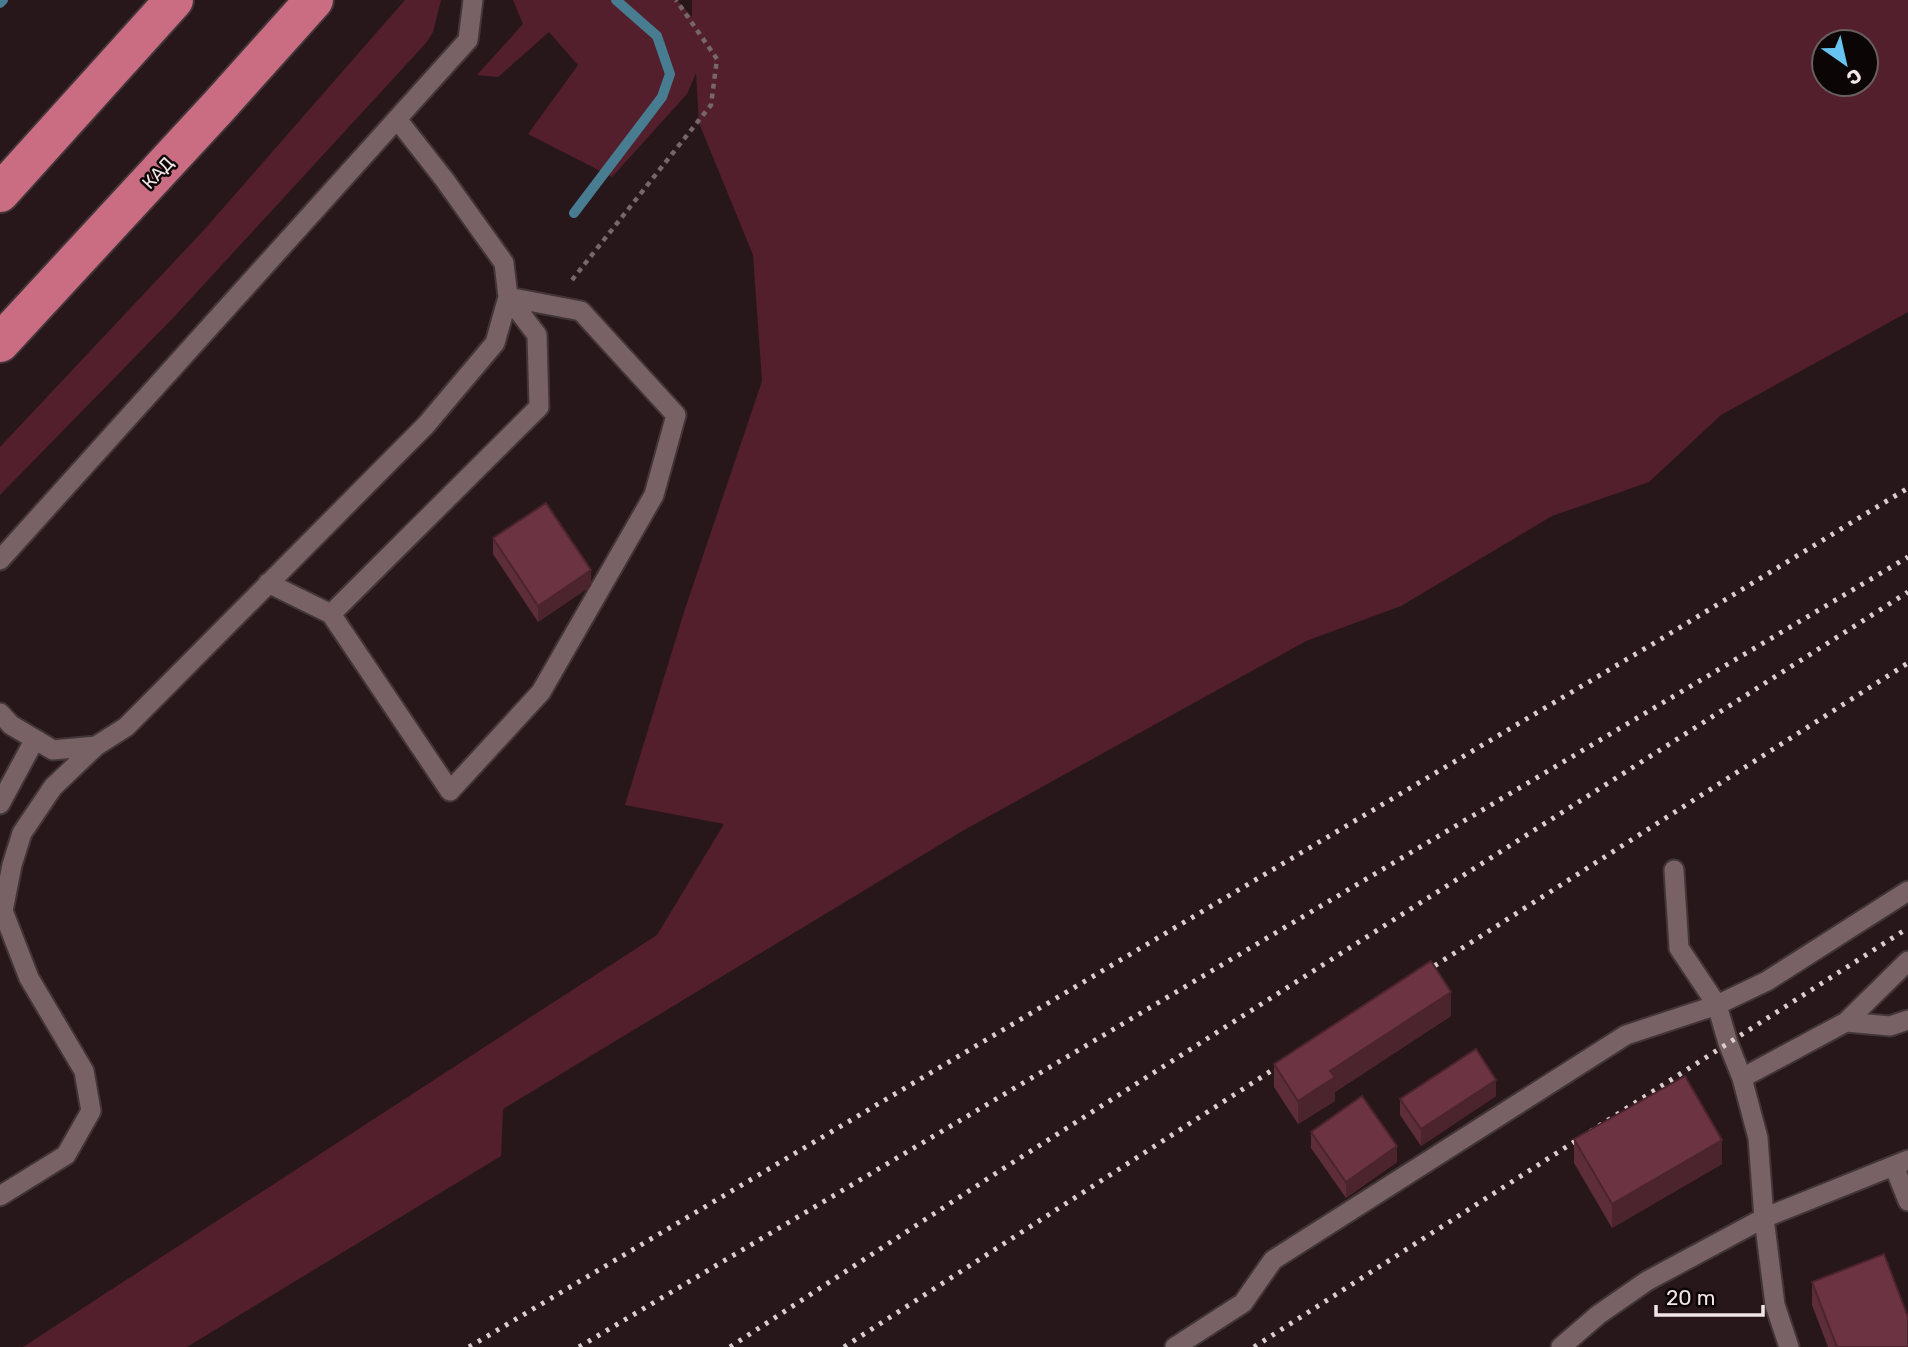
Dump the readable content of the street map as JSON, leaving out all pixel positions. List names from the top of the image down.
{
  "streets": {
    "highway": ["КАД"]
  },
  "scale_bar": "20 m",
  "north": "bottom right"
}
